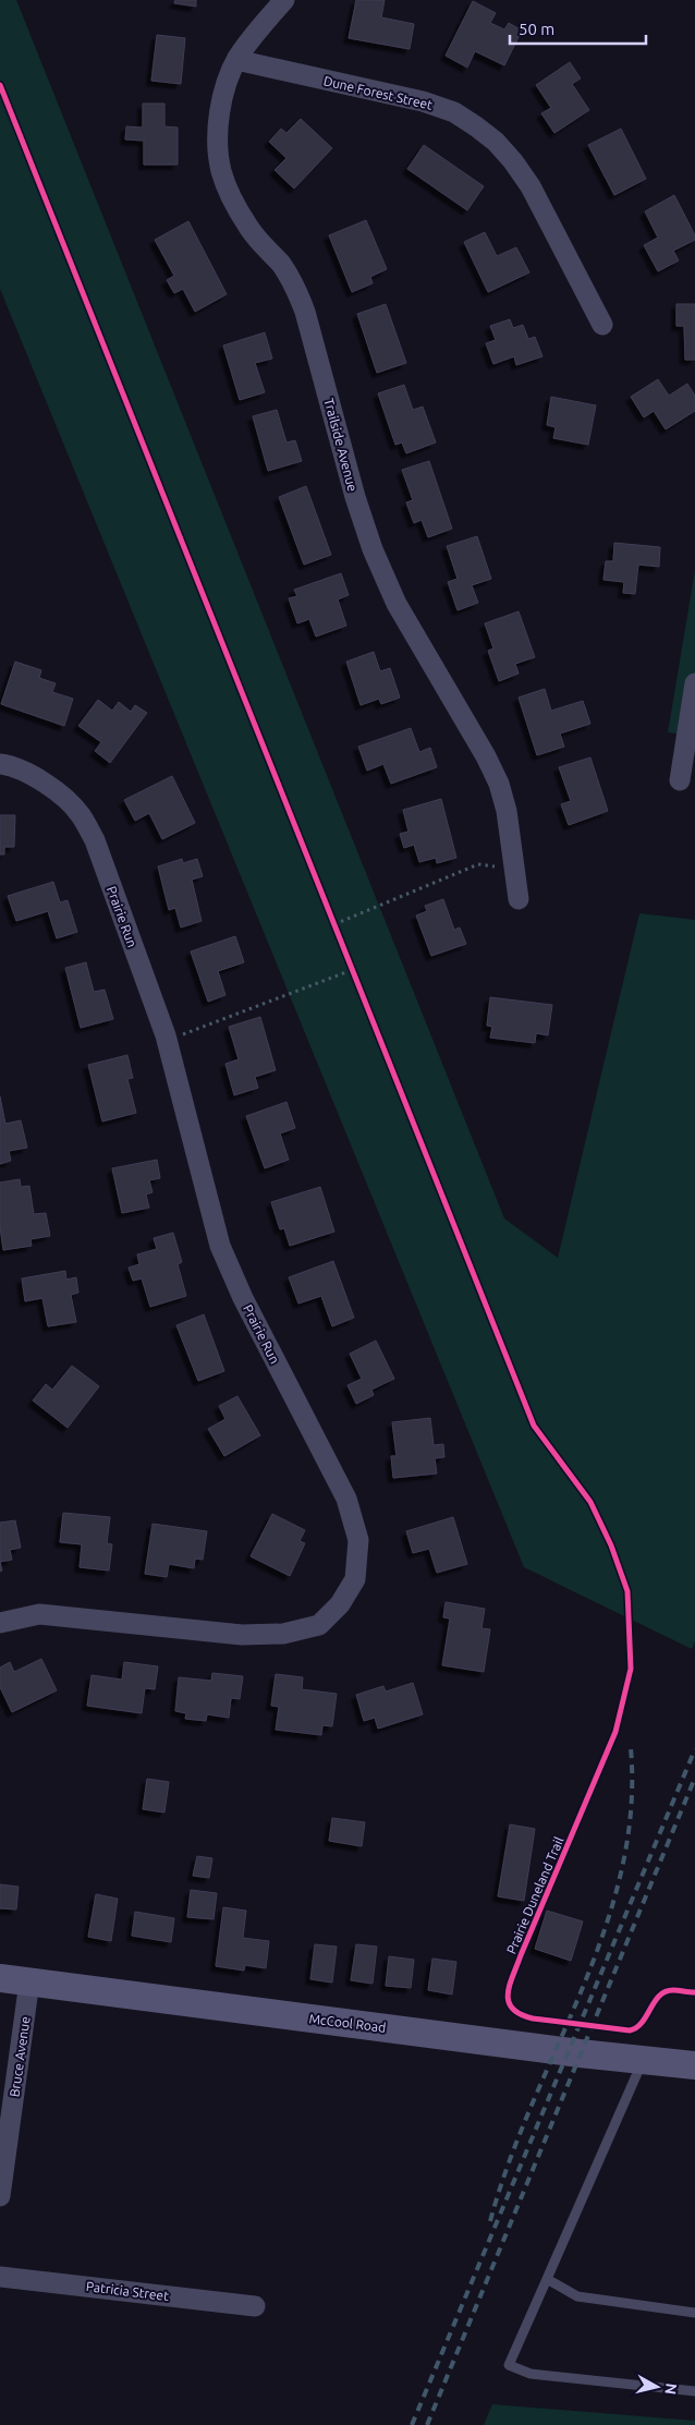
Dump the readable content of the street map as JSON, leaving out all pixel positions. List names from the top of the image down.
{
  "streets": {
    "street": [
      "Dune Forest Street",
      "Trailside Avenue",
      "Prairie Run",
      "McCool Road",
      "Bruce Avenue",
      "Patricia Street"
    ],
    "cycle path": ["Prairie Duneland Trail"]
  },
  "crossings": [
    ["Dune Forest Street", "Trailside Avenue"],
    ["McCool Road", "Bruce Avenue"]
  ],
  "scale_bar": "50 m",
  "north": "right"
}
